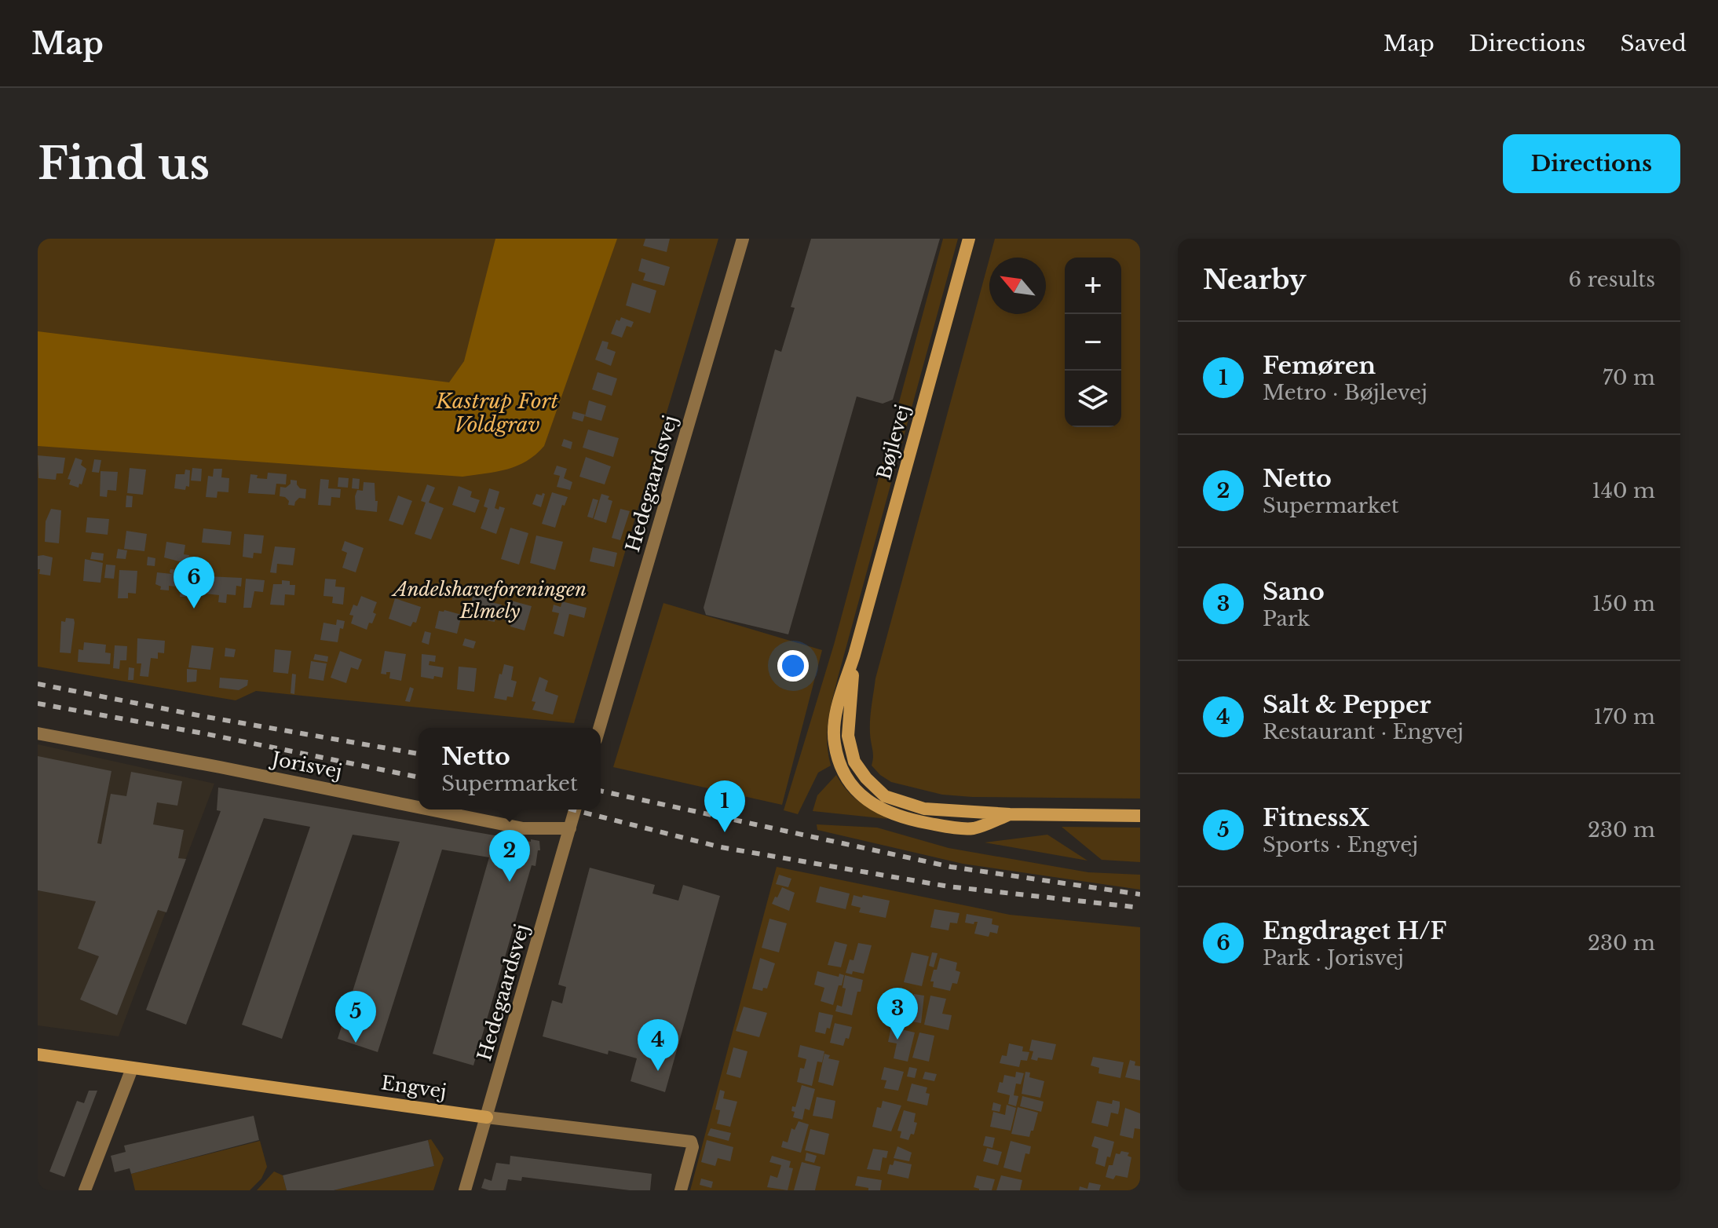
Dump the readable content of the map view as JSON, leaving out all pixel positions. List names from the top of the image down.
{
  "streets": {
    "street": [
      "Bøjlevej",
      "Hedegaardsvej",
      "Jorisvej",
      "Engvej"
    ]
  },
  "crossings": [
    ["Hedegaardsvej", "Jorisvej"],
    ["Hedegaardsvej", "Engvej"]
  ],
  "water": ["Kastrup Fort Voldgrav"],
  "parks": ["Andelshaveforeningen Elmely"],
  "north": "top left",
  "page": {
    "header": "Map",
    "nav": ["Map", "Directions", "Saved"],
    "buttons": "Directions",
    "title": "Find us",
    "heading": ["Nearby", "6 results"],
    "map_buttons": ["+", "−"],
    "list": [
      {
        "mark": "1",
        "name": "Femøren",
        "note": "Metro · Bøjlevej",
        "value": "70 m"
      },
      {
        "mark": "2",
        "name": "Netto",
        "note": "Supermarket",
        "value": "140 m"
      },
      {
        "mark": "3",
        "name": "Sano",
        "note": "Park",
        "value": "150 m"
      },
      {
        "mark": "4",
        "name": "Salt & Pepper",
        "note": "Restaurant · Engvej",
        "value": "170 m"
      },
      {
        "mark": "5",
        "name": "FitnessX",
        "note": "Sports · Engvej",
        "value": "230 m"
      },
      {
        "mark": "6",
        "name": "Engdraget H/F",
        "note": "Park · Jorisvej",
        "value": "230 m"
      }
    ],
    "pins": [
      "6",
      "1",
      "2",
      "3",
      "5",
      "4"
    ],
    "popup": ["Netto", "Supermarket"]
  }
}
